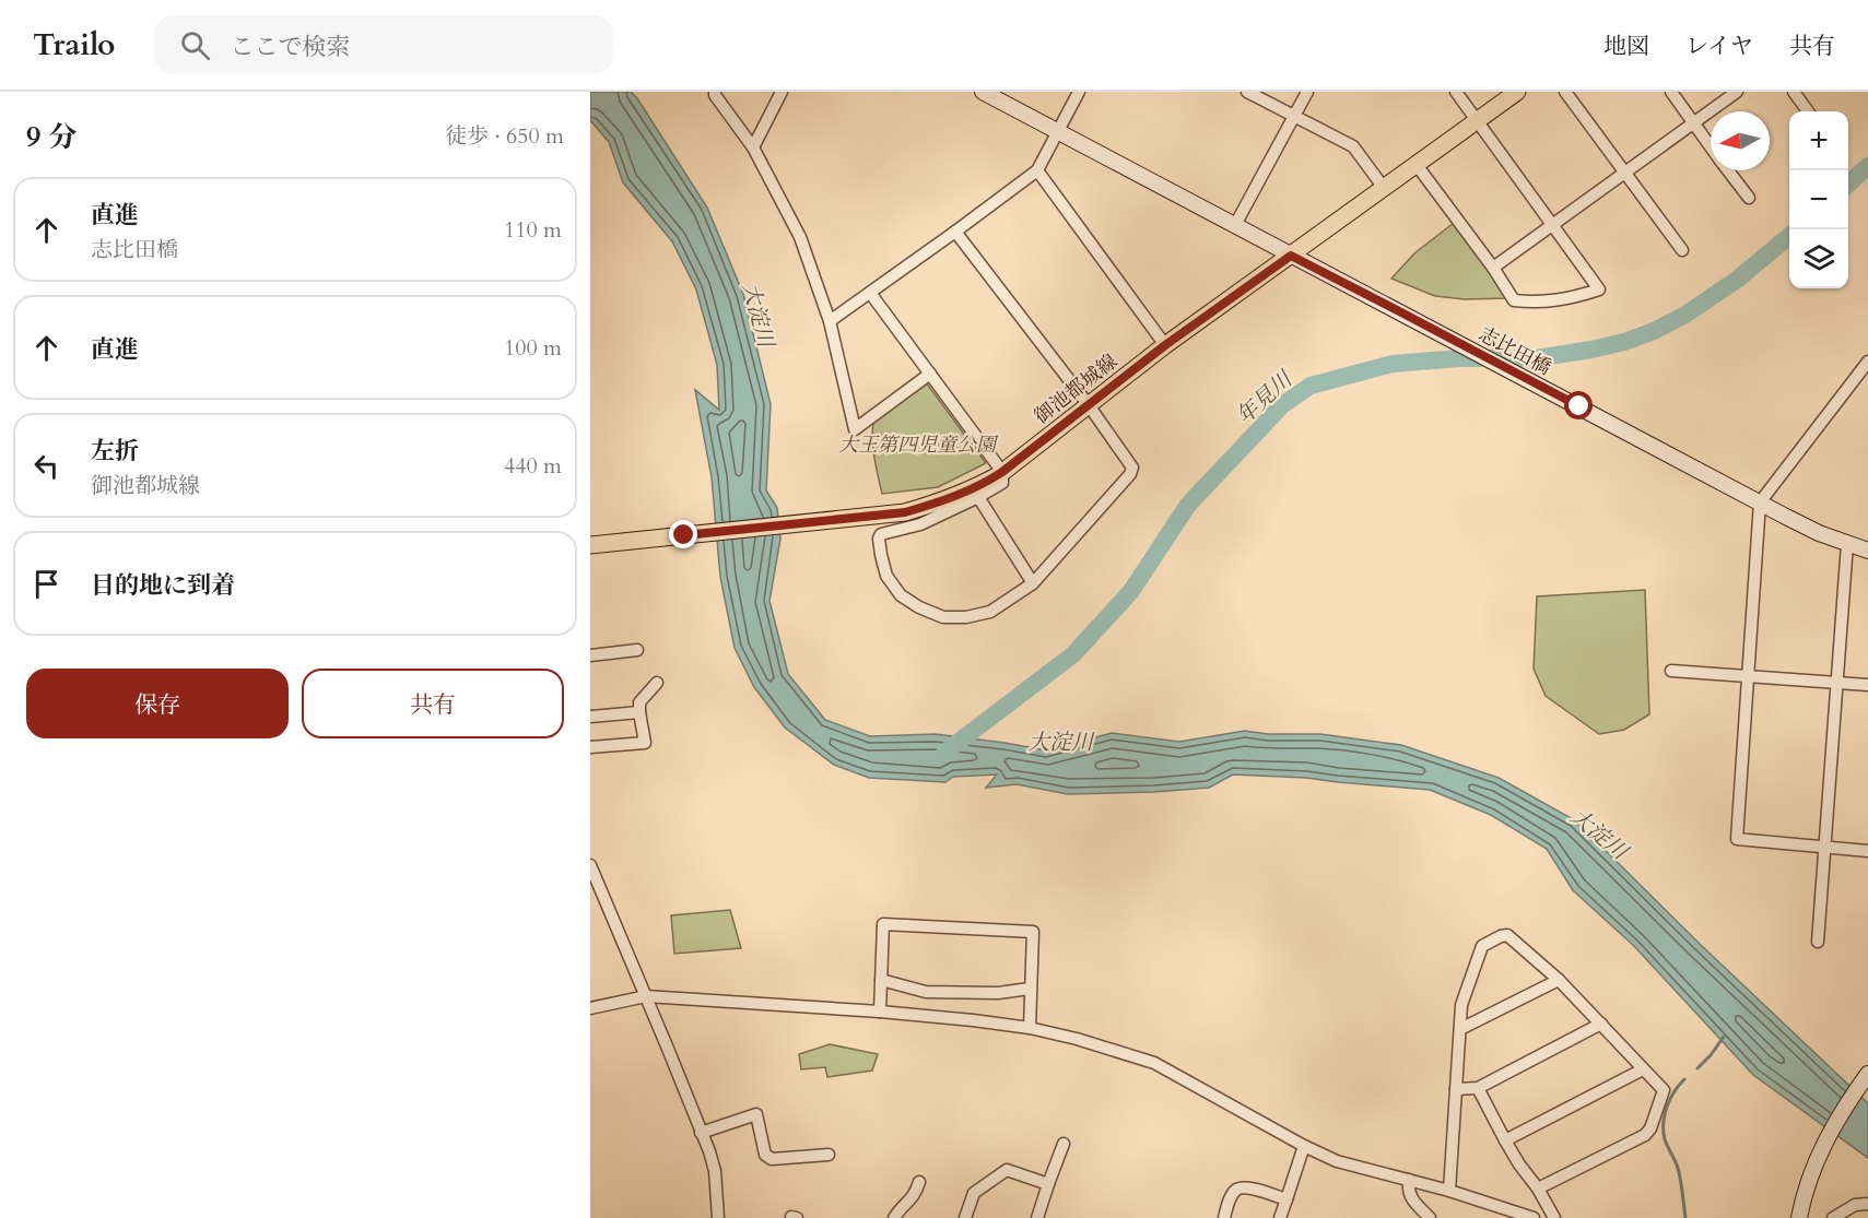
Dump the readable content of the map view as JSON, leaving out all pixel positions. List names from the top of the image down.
{
  "streets": {
    "main road": ["御池都城線"],
    "street": ["志比田橋"]
  },
  "crossings": [
    ["志比田橋", "御池都城線"]
  ],
  "water": ["大淀川", "年見川"],
  "parks": ["大王第四児童公園"],
  "north": "left",
  "page": {
    "header": "Trailo",
    "search": "ここで検索",
    "nav": ["地図", "レイヤ", "共有"],
    "heading": ["9 分", "徒歩 · 650 m"],
    "map_buttons": ["+", "−"],
    "list": [
      ["直進", "志比田橋", "110 m"],
      ["直進", "100 m"],
      ["左折", "御池都城線", "440 m"],
      "目的地に到着"
    ],
    "buttons": ["保存", "共有"]
  }
}
